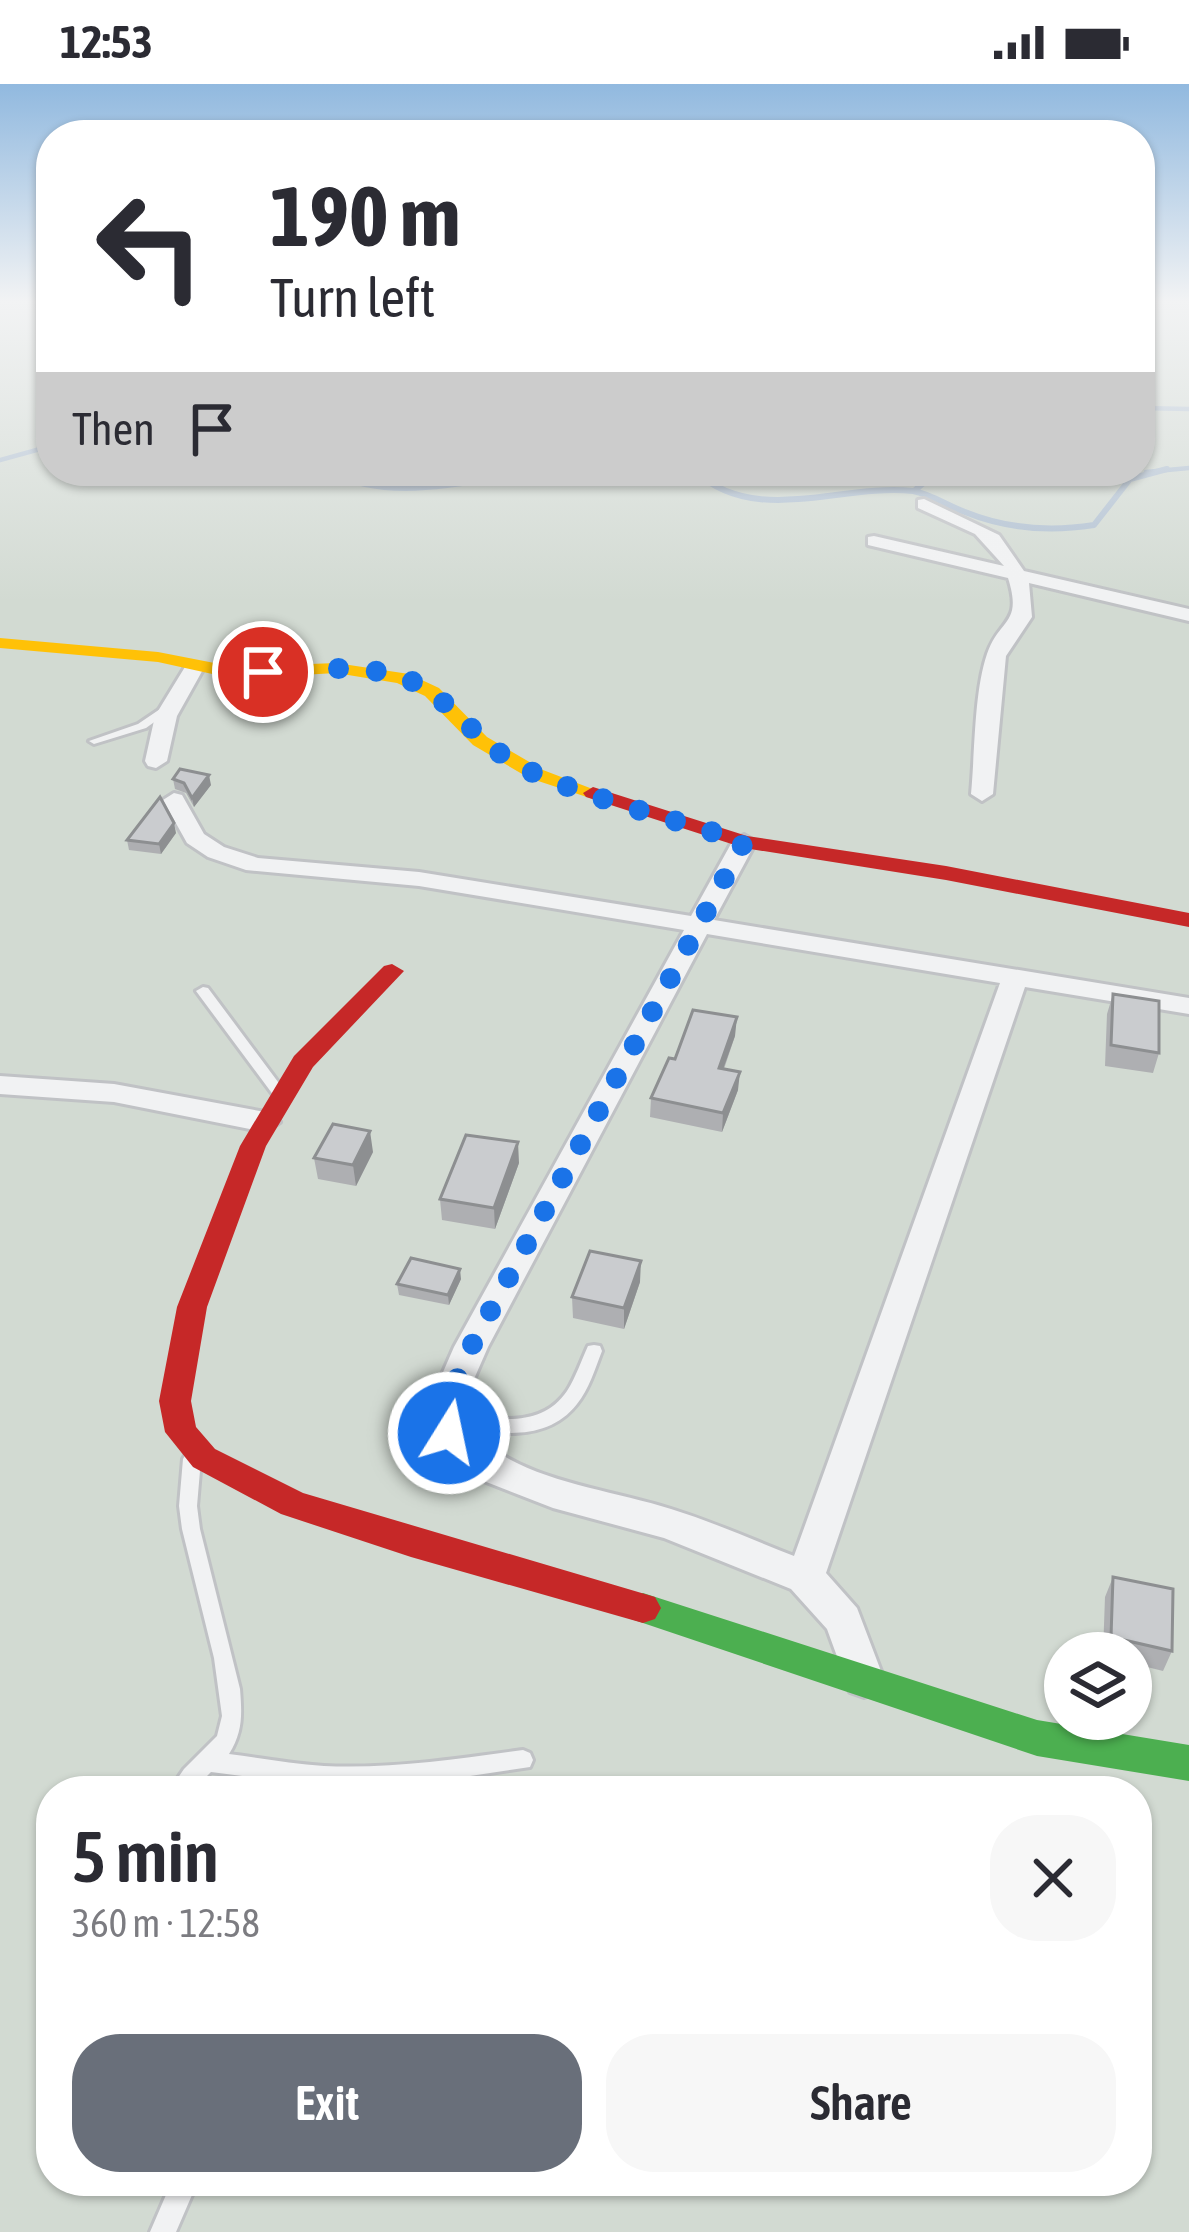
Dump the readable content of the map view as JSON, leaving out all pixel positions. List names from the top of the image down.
{
  "page": {
    "status": "12:53",
    "turn": ["190 m", "Turn left"],
    "then": "Then",
    "heading": ["5 min", "360 m · 12:58"],
    "buttons": ["Exit", "Share"]
  }
}
